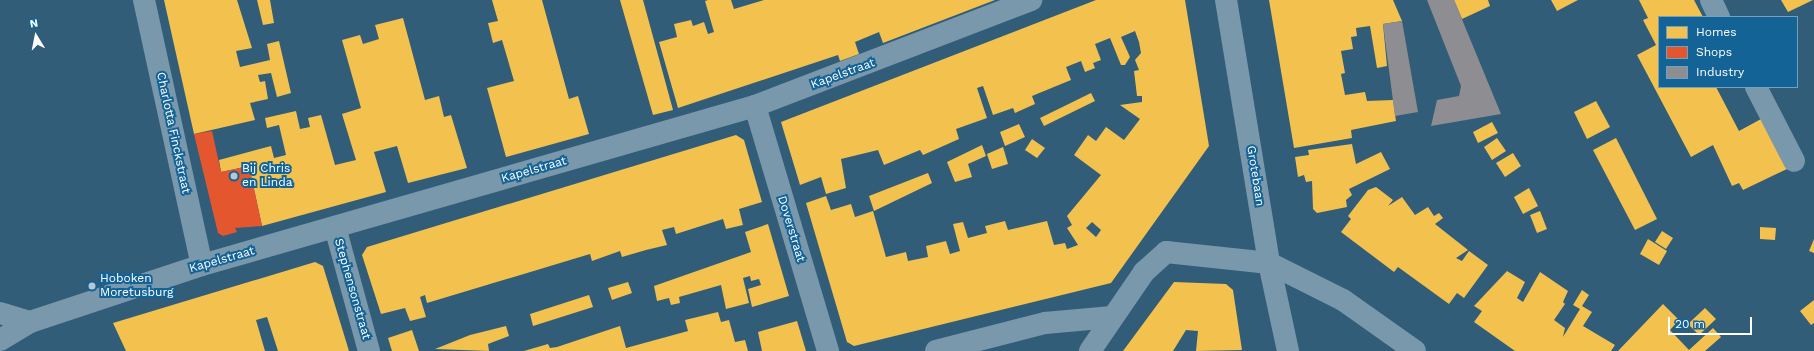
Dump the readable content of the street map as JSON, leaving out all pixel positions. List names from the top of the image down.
{
  "streets": {
    "street": [
      "Kapelstraat",
      "Charlotta Finckstraat",
      "Grotebaan",
      "Doverstraat",
      "Stephensonstraat"
    ]
  },
  "crossings": [
    ["Kapelstraat", "Charlotta Finckstraat"],
    ["Kapelstraat", "Doverstraat"],
    ["Kapelstraat", "Stephensonstraat"]
  ],
  "places": ["Bij Chris en Linda", "Hoboken Moretusburg"],
  "legend": ["Homes", "Shops", "Industry"],
  "scale_bar": "20 m",
  "north": "top"
}
